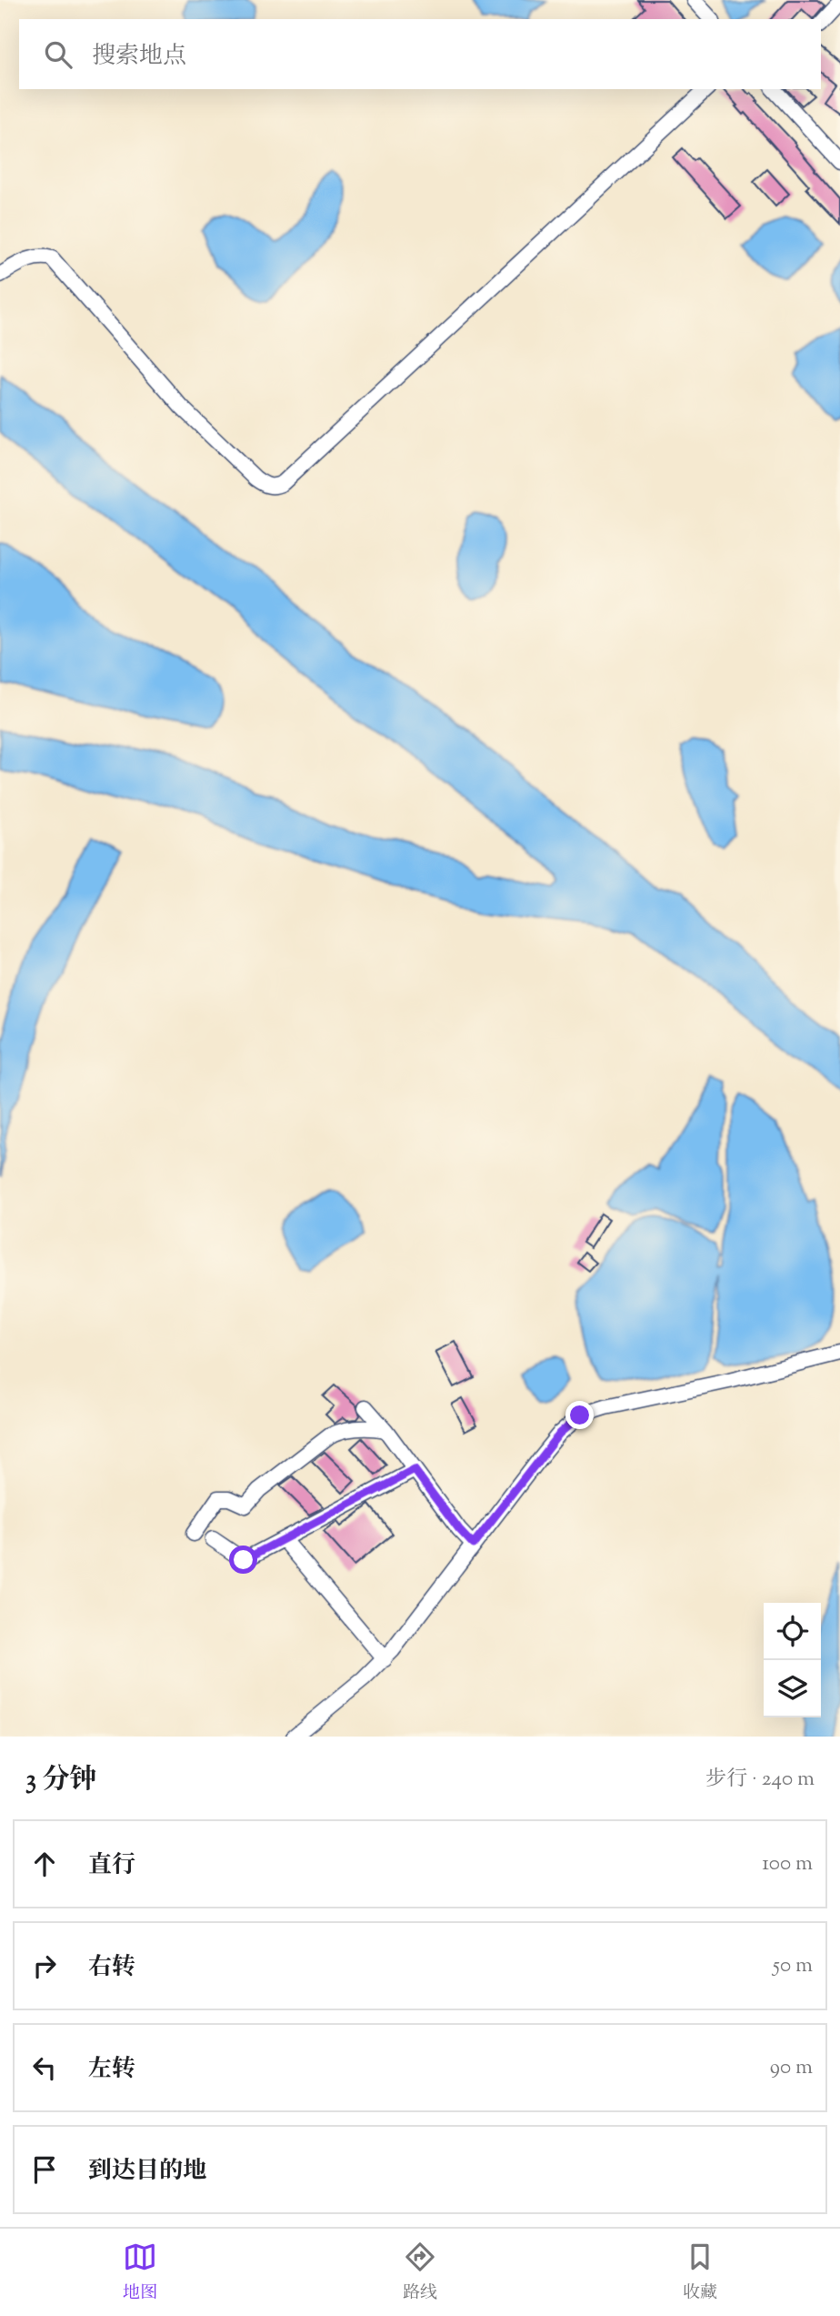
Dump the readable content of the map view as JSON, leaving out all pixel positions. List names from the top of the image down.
{
  "page": {
    "search": "搜索地点",
    "heading": ["3 分钟", "步行 · 240 m"],
    "list": [
      ["直行", "100 m"],
      ["右转", "50 m"],
      ["左转", "90 m"],
      "到达目的地"
    ],
    "nav": ["地图", "路线", "收藏"]
  }
}
